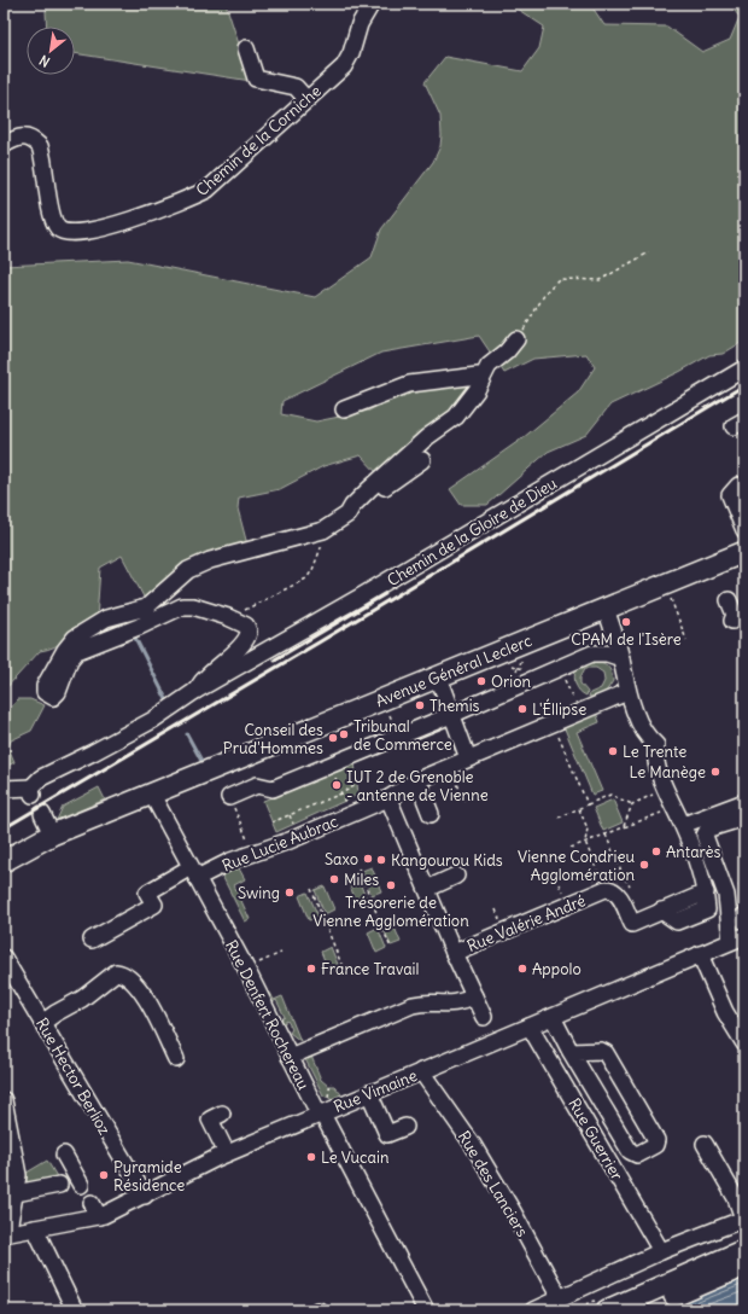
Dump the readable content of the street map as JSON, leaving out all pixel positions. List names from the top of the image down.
{
  "streets": {
    "main road": ["Avenue Général Leclerc"],
    "street": [
      "Chemin de la Corniche",
      "Chemin de la Gloire de Dieu",
      "Rue Lucie Aubrac",
      "Rue Valérie André",
      "Rue Denfert Rochereau",
      "Rue Hector Berlioz",
      "Rue Vimaine",
      "Rue Guerrier",
      "Rue des Lanciers"
    ]
  },
  "crossings": [
    ["Avenue Général Leclerc", "Rue Denfert Rochereau"],
    ["Rue Lucie Aubrac", "Rue Denfert Rochereau"],
    ["Rue Denfert Rochereau", "Rue Vimaine"],
    ["Rue Hector Berlioz", "Rue Vimaine"],
    ["Rue Vimaine", "Rue Guerrier"],
    ["Rue Vimaine", "Rue des Lanciers"]
  ],
  "places": [
    "CPAM de l'Isère",
    "Orion",
    "Themis",
    "L'Éllipse",
    "Tribunal de Commerce",
    "Conseil des Prud'Hommes",
    "Le Trente",
    "Le Manège",
    "IUT 2 de Grenoble - antenne de Vienne",
    "Antarès",
    "Saxo",
    "Kangourou Kids",
    "Vienne Condrieu Agglomération",
    "Miles",
    "Trésorerie de Vienne Agglomération",
    "Swing",
    "France Travail",
    "Appolo",
    "Le Vucain",
    "Pyramide Résidence"
  ],
  "north": "bottom left"
}
